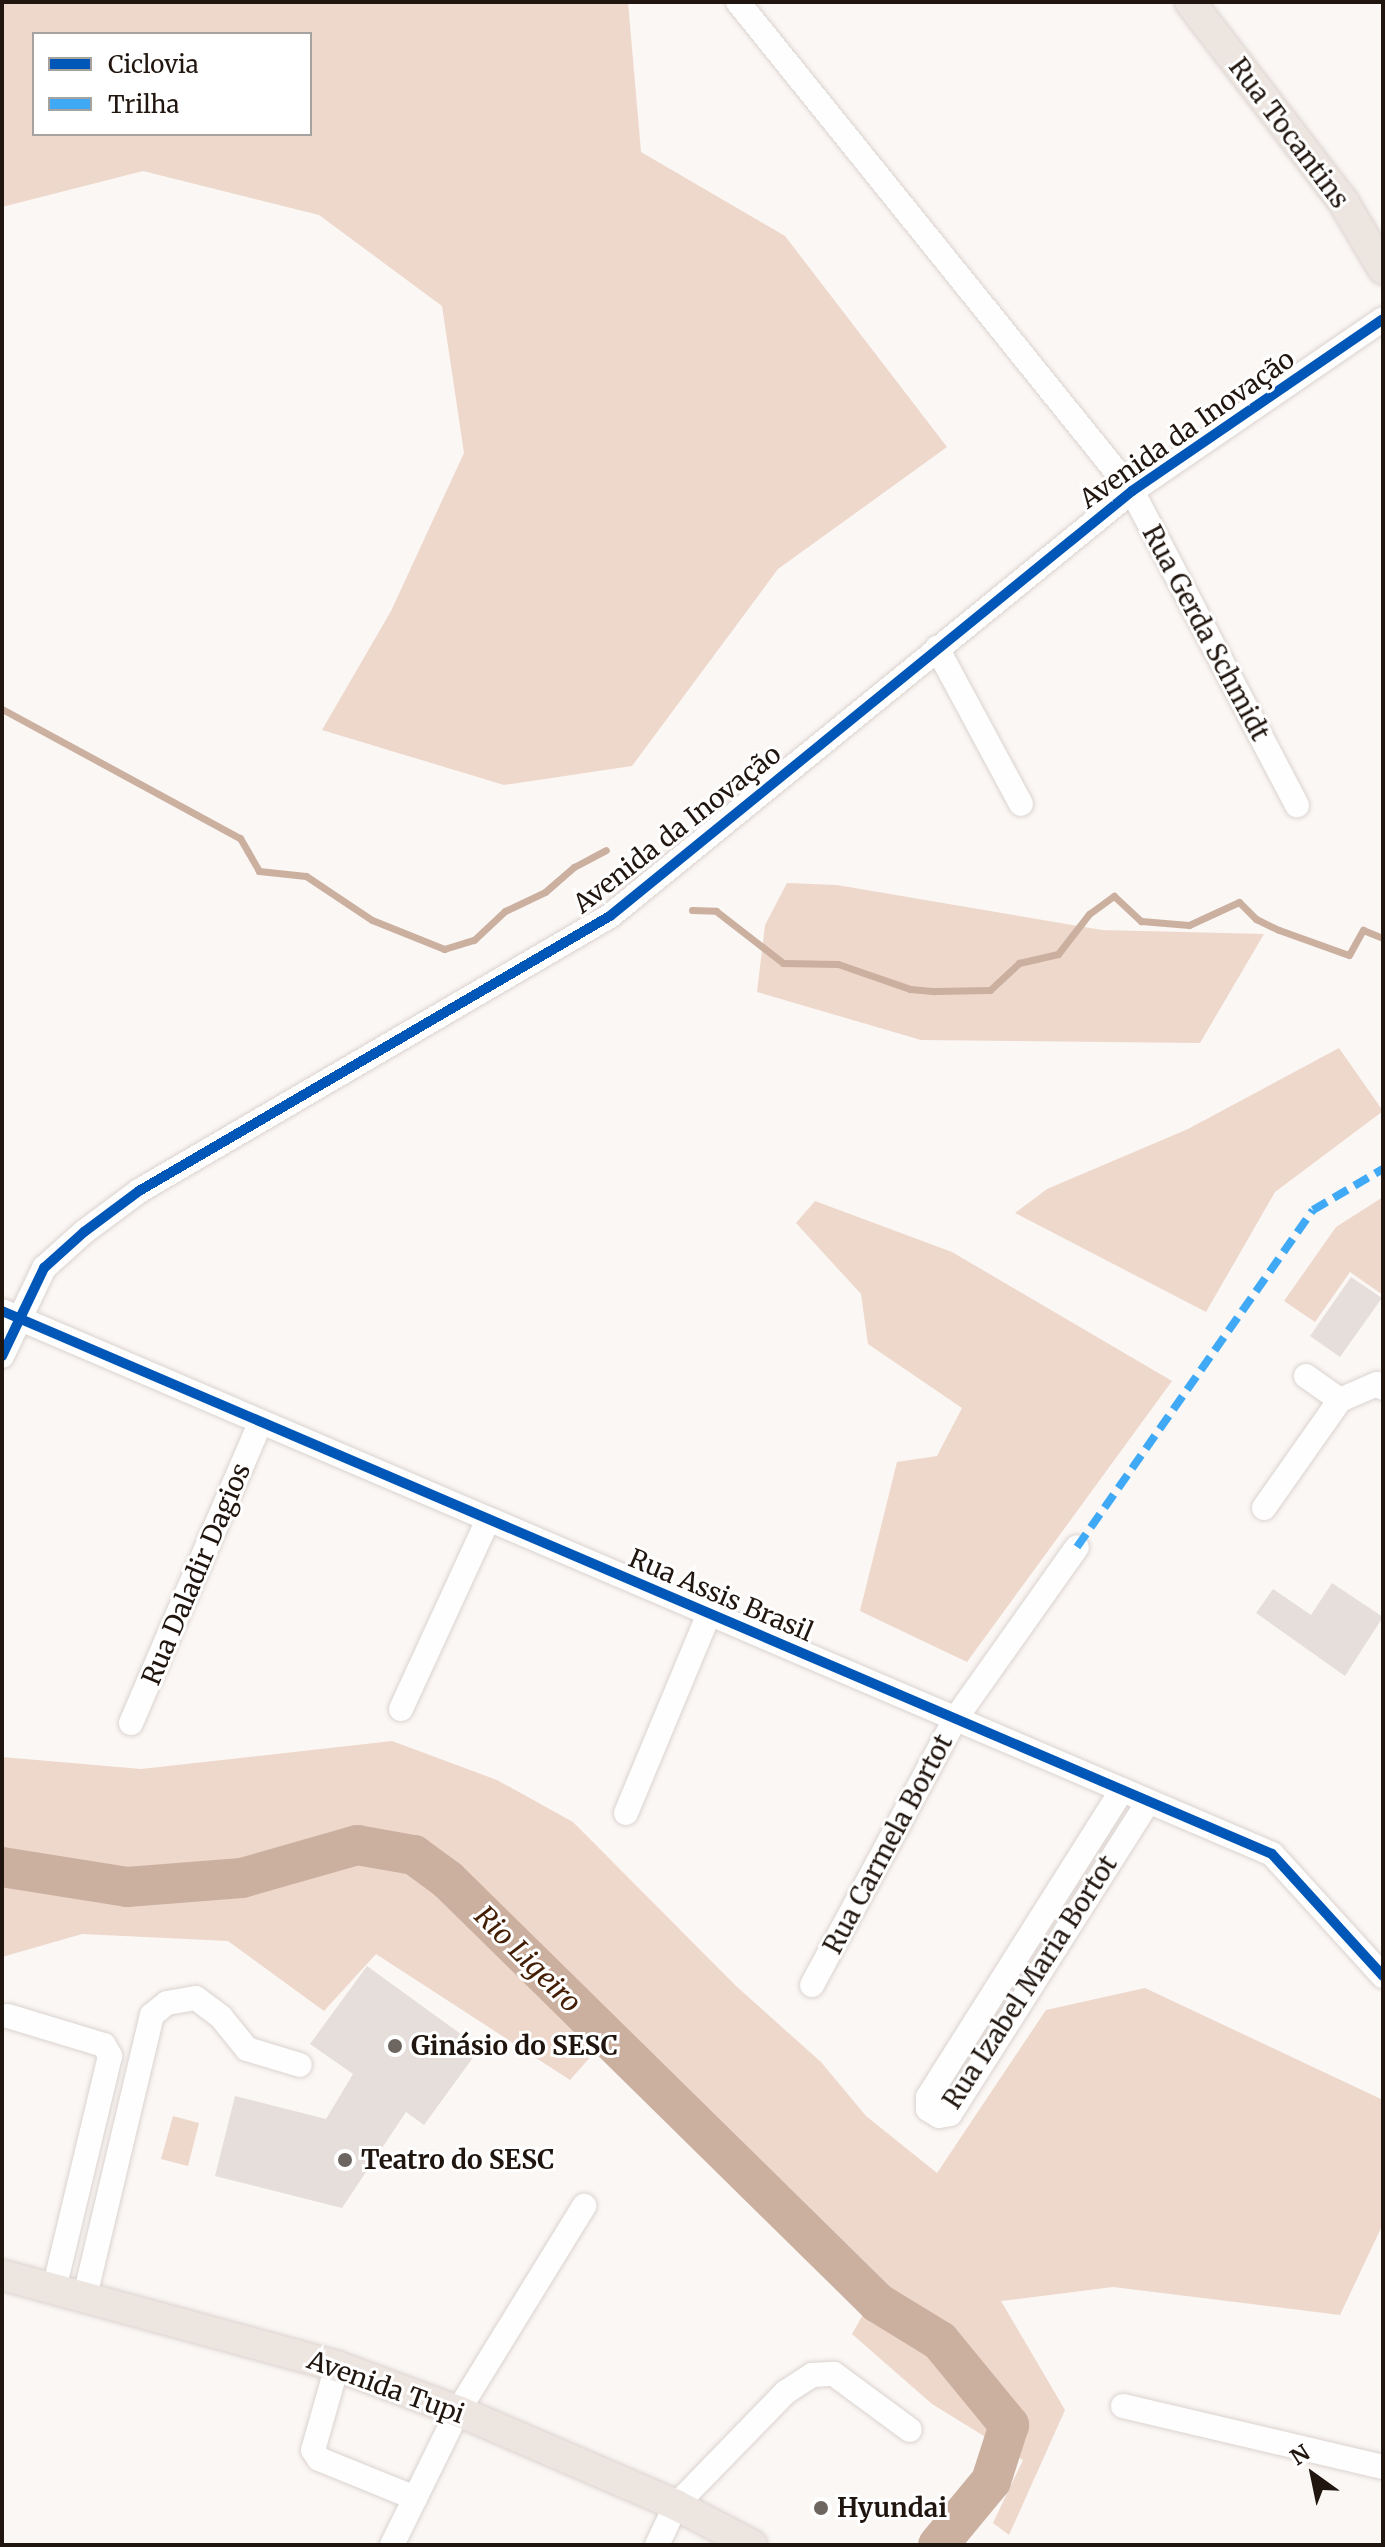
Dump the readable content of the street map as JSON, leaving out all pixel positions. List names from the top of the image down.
{
  "streets": {
    "main road": ["Rua Tocantins", "Avenida Tupi"],
    "street": [
      "Avenida da Inovação",
      "Rua Gerda Schmidt",
      "Rua Daladir Dagios",
      "Rua Assis Brasil",
      "Rua Carmela Bortot",
      "Rua Izabel Maria Bortot"
    ]
  },
  "crossings": [
    ["Avenida da Inovação", "Rua Gerda Schmidt"],
    ["Avenida da Inovação", "Rua Assis Brasil"],
    ["Rua Daladir Dagios", "Rua Assis Brasil"],
    ["Rua Assis Brasil", "Rua Carmela Bortot"],
    ["Rua Assis Brasil", "Rua Izabel Maria Bortot"]
  ],
  "water": ["Rio Ligeiro"],
  "places": ["Ginásio do SESC", "Teatro do SESC", "Hyundai"],
  "legend": ["Ciclovia", "Trilha"],
  "north": "top left"
}
